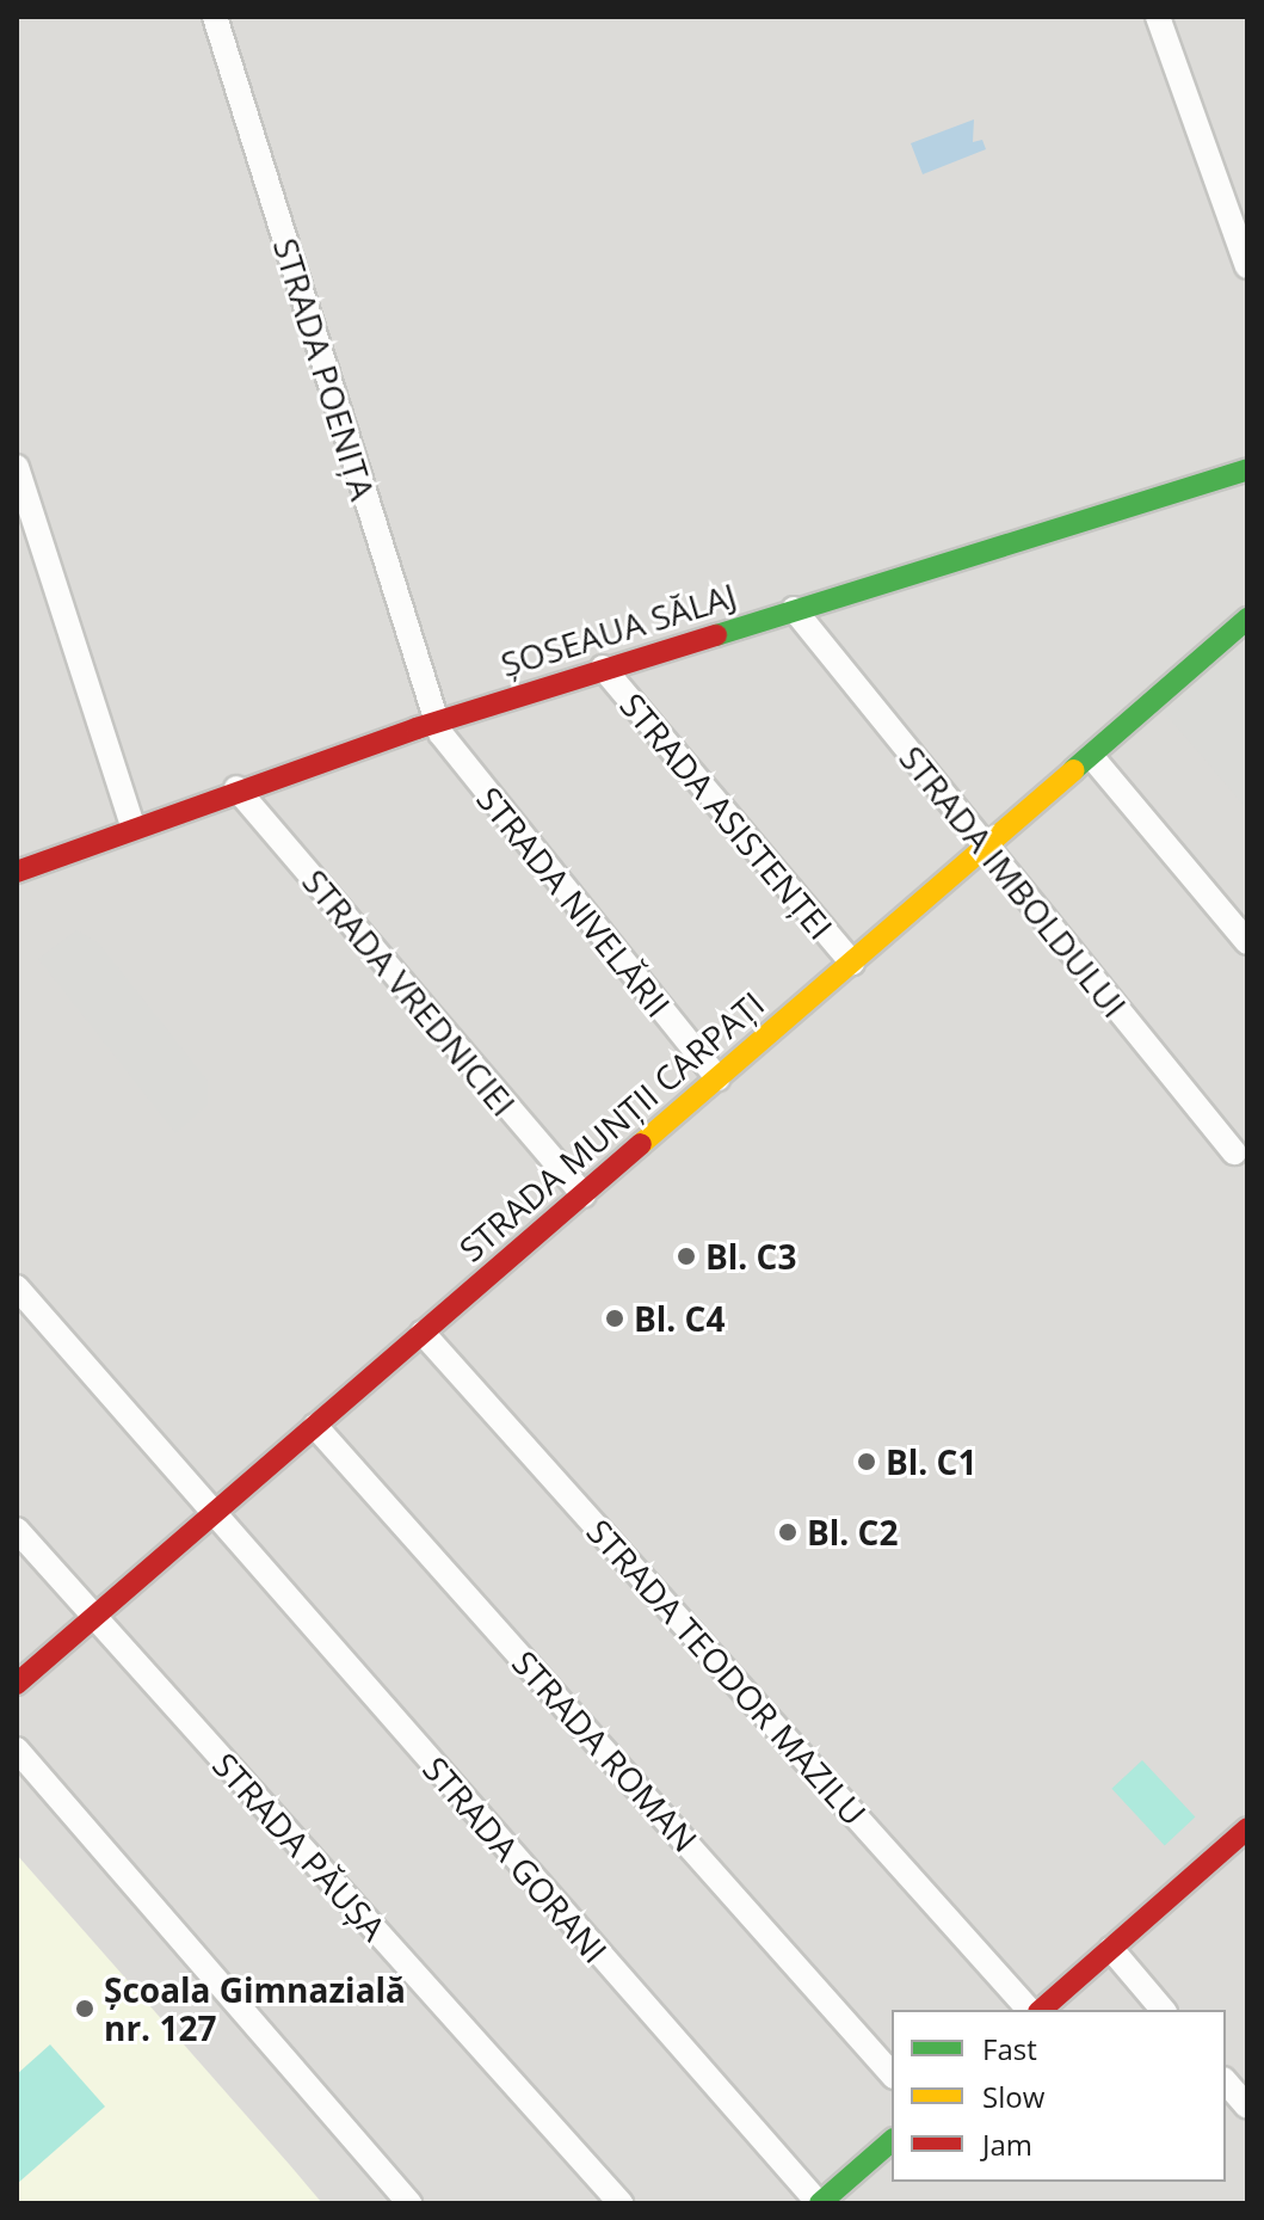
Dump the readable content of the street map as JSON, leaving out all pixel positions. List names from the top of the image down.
{
  "streets": {
    "street": [
      "STRADA POENIȚA",
      "ȘOSEAUA SĂLAJ",
      "STRADA ASISTENȚEI",
      "STRADA IMBOLDULUI",
      "STRADA NIVELĂRII",
      "STRADA VREDNICIEI",
      "STRADA MUNȚII CARPAȚI",
      "STRADA TEODOR MAZILU",
      "STRADA ROMAN",
      "STRADA PĂUȘA",
      "STRADA GORANI"
    ]
  },
  "crossings": [
    ["STRADA POENIȚA", "ȘOSEAUA SĂLAJ"],
    ["STRADA POENIȚA", "STRADA NIVELĂRII"],
    ["ȘOSEAUA SĂLAJ", "STRADA ASISTENȚEI"],
    ["ȘOSEAUA SĂLAJ", "STRADA IMBOLDULUI"],
    ["ȘOSEAUA SĂLAJ", "STRADA NIVELĂRII"],
    ["ȘOSEAUA SĂLAJ", "STRADA VREDNICIEI"],
    ["STRADA ASISTENȚEI", "STRADA MUNȚII CARPAȚI"],
    ["STRADA IMBOLDULUI", "STRADA MUNȚII CARPAȚI"],
    ["STRADA NIVELĂRII", "STRADA MUNȚII CARPAȚI"],
    ["STRADA VREDNICIEI", "STRADA MUNȚII CARPAȚI"],
    ["STRADA MUNȚII CARPAȚI", "STRADA TEODOR MAZILU"],
    ["STRADA MUNȚII CARPAȚI", "STRADA ROMAN"],
    ["STRADA MUNȚII CARPAȚI", "STRADA PĂUȘA"],
    ["STRADA MUNȚII CARPAȚI", "STRADA GORANI"]
  ],
  "places": [
    "Bl. C3",
    "Bl. C4",
    "Bl. C1",
    "Bl. C2",
    "Școala Gimnazială nr. 127"
  ],
  "legend": ["Fast", "Slow", "Jam"]
}
